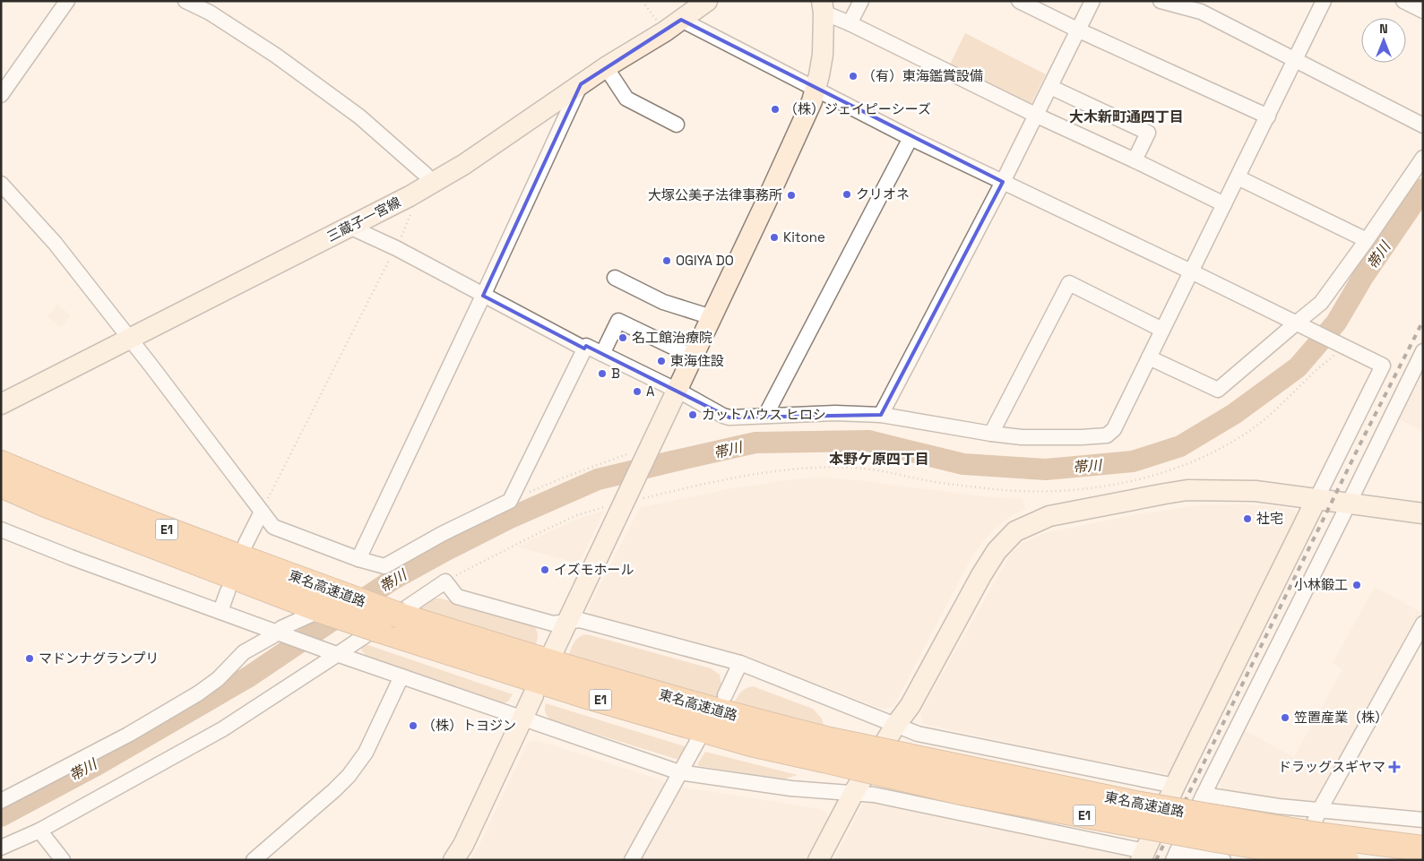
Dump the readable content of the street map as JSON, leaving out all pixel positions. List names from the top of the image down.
{
  "streets": {
    "highway": ["E1", "東名高速道路"],
    "street": ["三蔵子一宮線"]
  },
  "districts": ["大木新町通四丁目", "本野ケ原四丁目"],
  "water": ["帯川"],
  "places": {
    "other": [
      "（有）東海鑑賞設備",
      "（株）ジェイピーシーズ",
      "クリオネ",
      "大塚公美子法律事務所",
      "Kitone",
      "OGIYA DO",
      "名工館治療院",
      "東海住設",
      "B",
      "A",
      "カットハウス ヒロシ",
      "社宅",
      "イズモホール",
      "小林鍛工",
      "マドンナグランプリ",
      "笠置産業（株）",
      "（株）トヨジン"
    ],
    "health": ["ドラッグスギヤマ"]
  },
  "north": "top"
}
